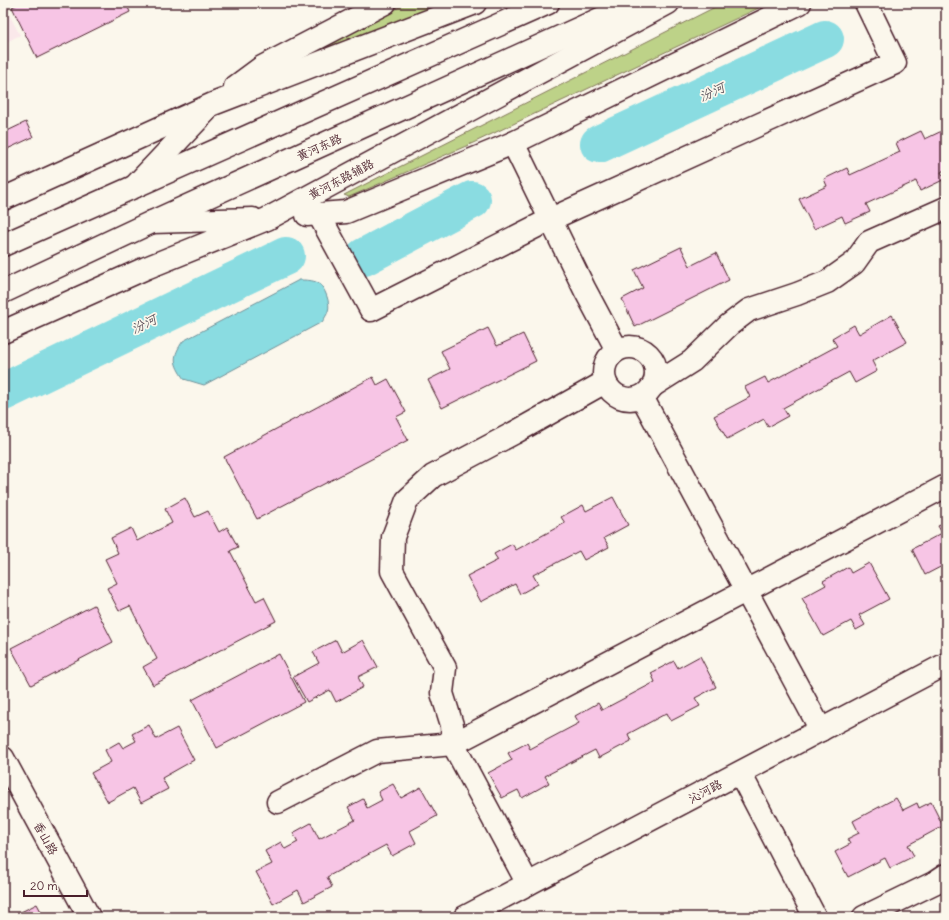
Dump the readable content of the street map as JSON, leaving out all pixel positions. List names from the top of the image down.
{
  "streets": {
    "street": [
      "黄河东路",
      "黄河东路辅路",
      "沁河路",
      "香山路"
    ]
  },
  "water": ["汾河"],
  "scale_bar": "20 m"
}
